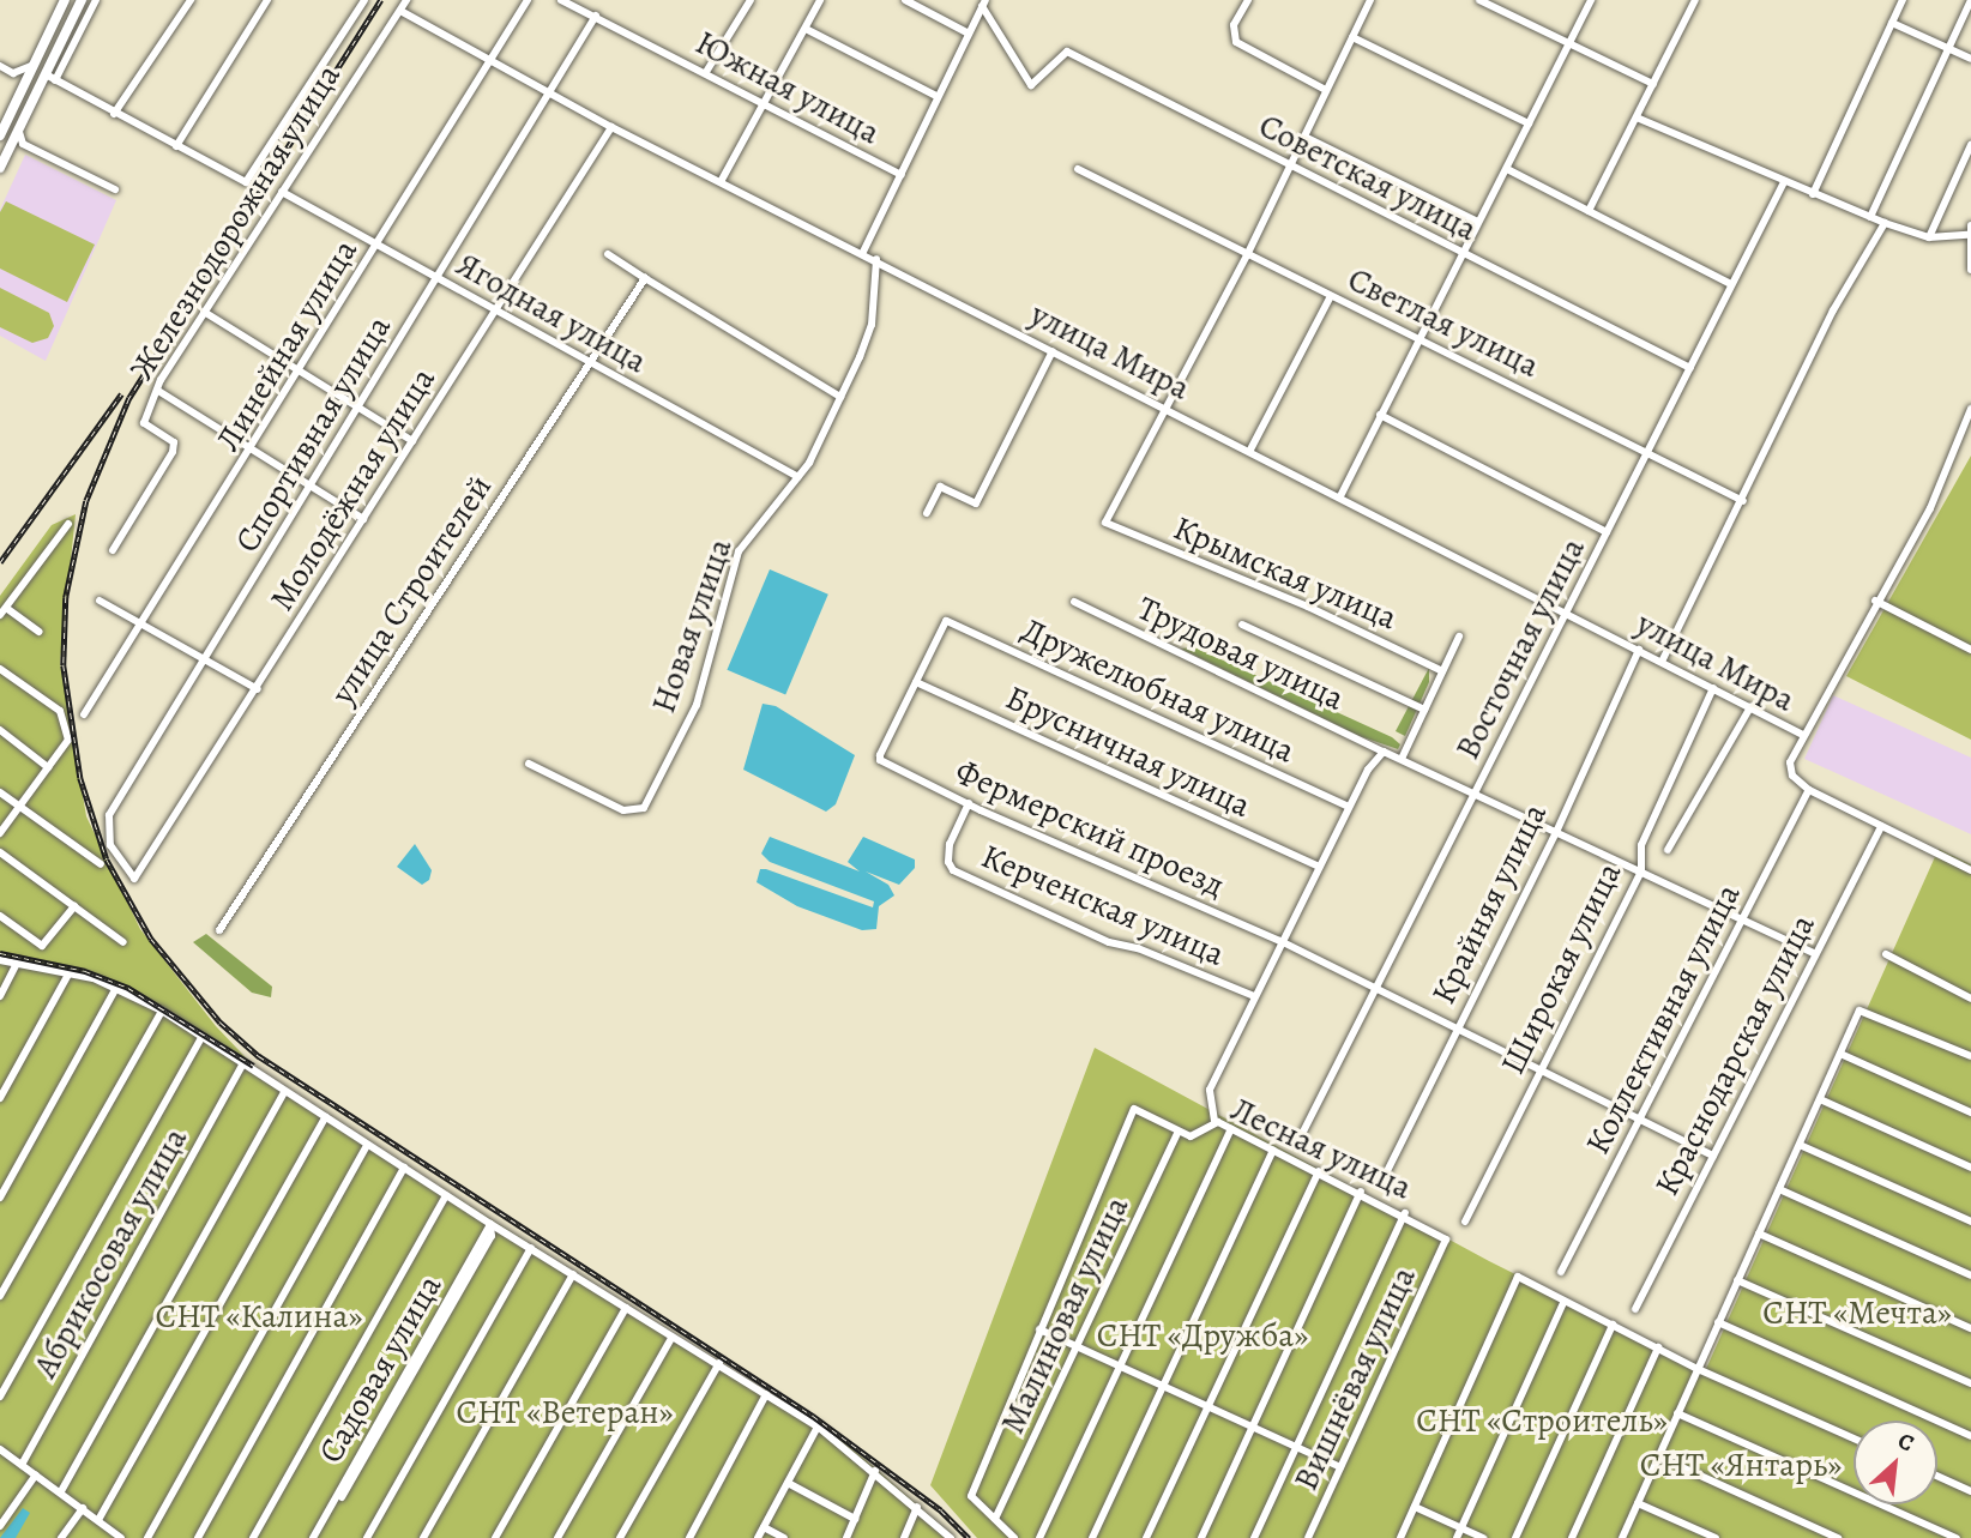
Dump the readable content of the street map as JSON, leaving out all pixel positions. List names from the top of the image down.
{
  "streets": {
    "street": [
      "Южная улица",
      "Советская улица",
      "Железнодорожная улица",
      "Ягодная улица",
      "Светлая улица",
      "Линейная улица",
      "улица Мира",
      "Спортивная улица",
      "Молодёжная улица",
      "Крымская улица",
      "улица Строителей",
      "Новая улица",
      "Восточная улица",
      "Трудовая улица",
      "Дружелюбная улица",
      "Брусничная улица",
      "Фермерский проезд",
      "Крайняя улица",
      "Керченская улица",
      "Широкая улица",
      "Коллективная улица",
      "Краснодарская улица",
      "Лесная улица",
      "Абрикосовая улица",
      "Малиновая улица",
      "Садовая улица",
      "Вишнёвая улица"
    ]
  },
  "crossings": [
    ["Южная улица", "Спортивная улица"],
    ["Советская улица", "Восточная улица"],
    ["Железнодорожная улица", "Ягодная улица"],
    ["Железнодорожная улица", "улица Мира"],
    ["Ягодная улица", "Линейная улица"],
    ["Ягодная улица", "Спортивная улица"],
    ["Ягодная улица", "Молодёжная улица"],
    ["Ягодная улица", "улица Строителей"],
    ["Ягодная улица", "Новая улица"],
    ["Светлая улица", "Восточная улица"],
    ["Линейная улица", "улица Мира"],
    ["улица Мира", "Спортивная улица"],
    ["улица Мира", "Молодёжная улица"],
    ["улица Мира", "Крымская улица"],
    ["улица Мира", "Новая улица"],
    ["улица Мира", "Восточная улица"],
    ["улица Мира", "Крайняя улица"],
    ["улица Мира", "Широкая улица"],
    ["Спортивная улица", "Молодёжная улица"],
    ["Восточная улица", "Фермерский проезд"],
    ["Дружелюбная улица", "Брусничная улица"],
    ["Дружелюбная улица", "Фермерский проезд"],
    ["Брусничная улица", "Фермерский проезд"],
    ["Фермерский проезд", "Крайняя улица"],
    ["Фермерский проезд", "Керченская улица"],
    ["Фермерский проезд", "Широкая улица"],
    ["Фермерский проезд", "Коллективная улица"],
    ["Фермерский проезд", "Краснодарская улица"],
    ["Лесная улица", "Малиновая улица"],
    ["Лесная улица", "Вишнёвая улица"]
  ],
  "parks": [
    "СНТ «Мечта»",
    "СНТ «Калина»",
    "СНТ «Дружба»",
    "СНТ «Ветеран»",
    "СНТ «Строитель»",
    "СНТ «Янтарь»"
  ],
  "north": "top right"
}
